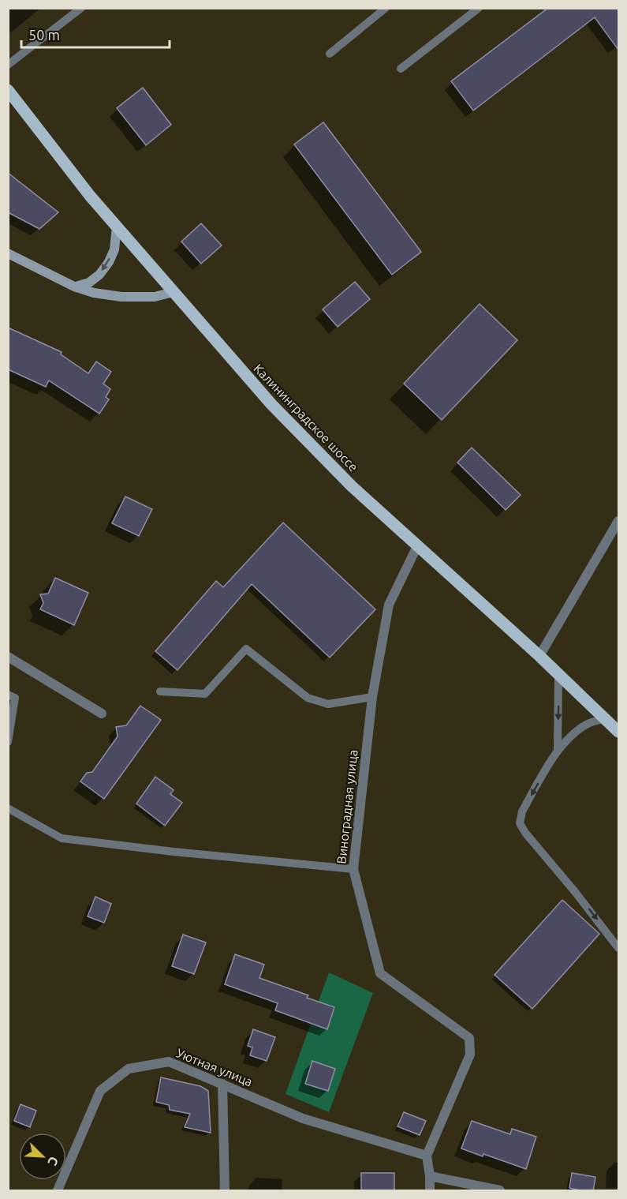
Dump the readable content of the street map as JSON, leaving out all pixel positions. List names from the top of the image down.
{
  "streets": {
    "main road": ["Калининградское шоссе"],
    "street": ["Виноградная улица", "Уютная улица"]
  },
  "crossings": [
    ["Калининградское шоссе", "Виноградная улица"],
    ["Виноградная улица", "Уютная улица"]
  ],
  "scale_bar": "50 m",
  "north": "bottom right"
}
